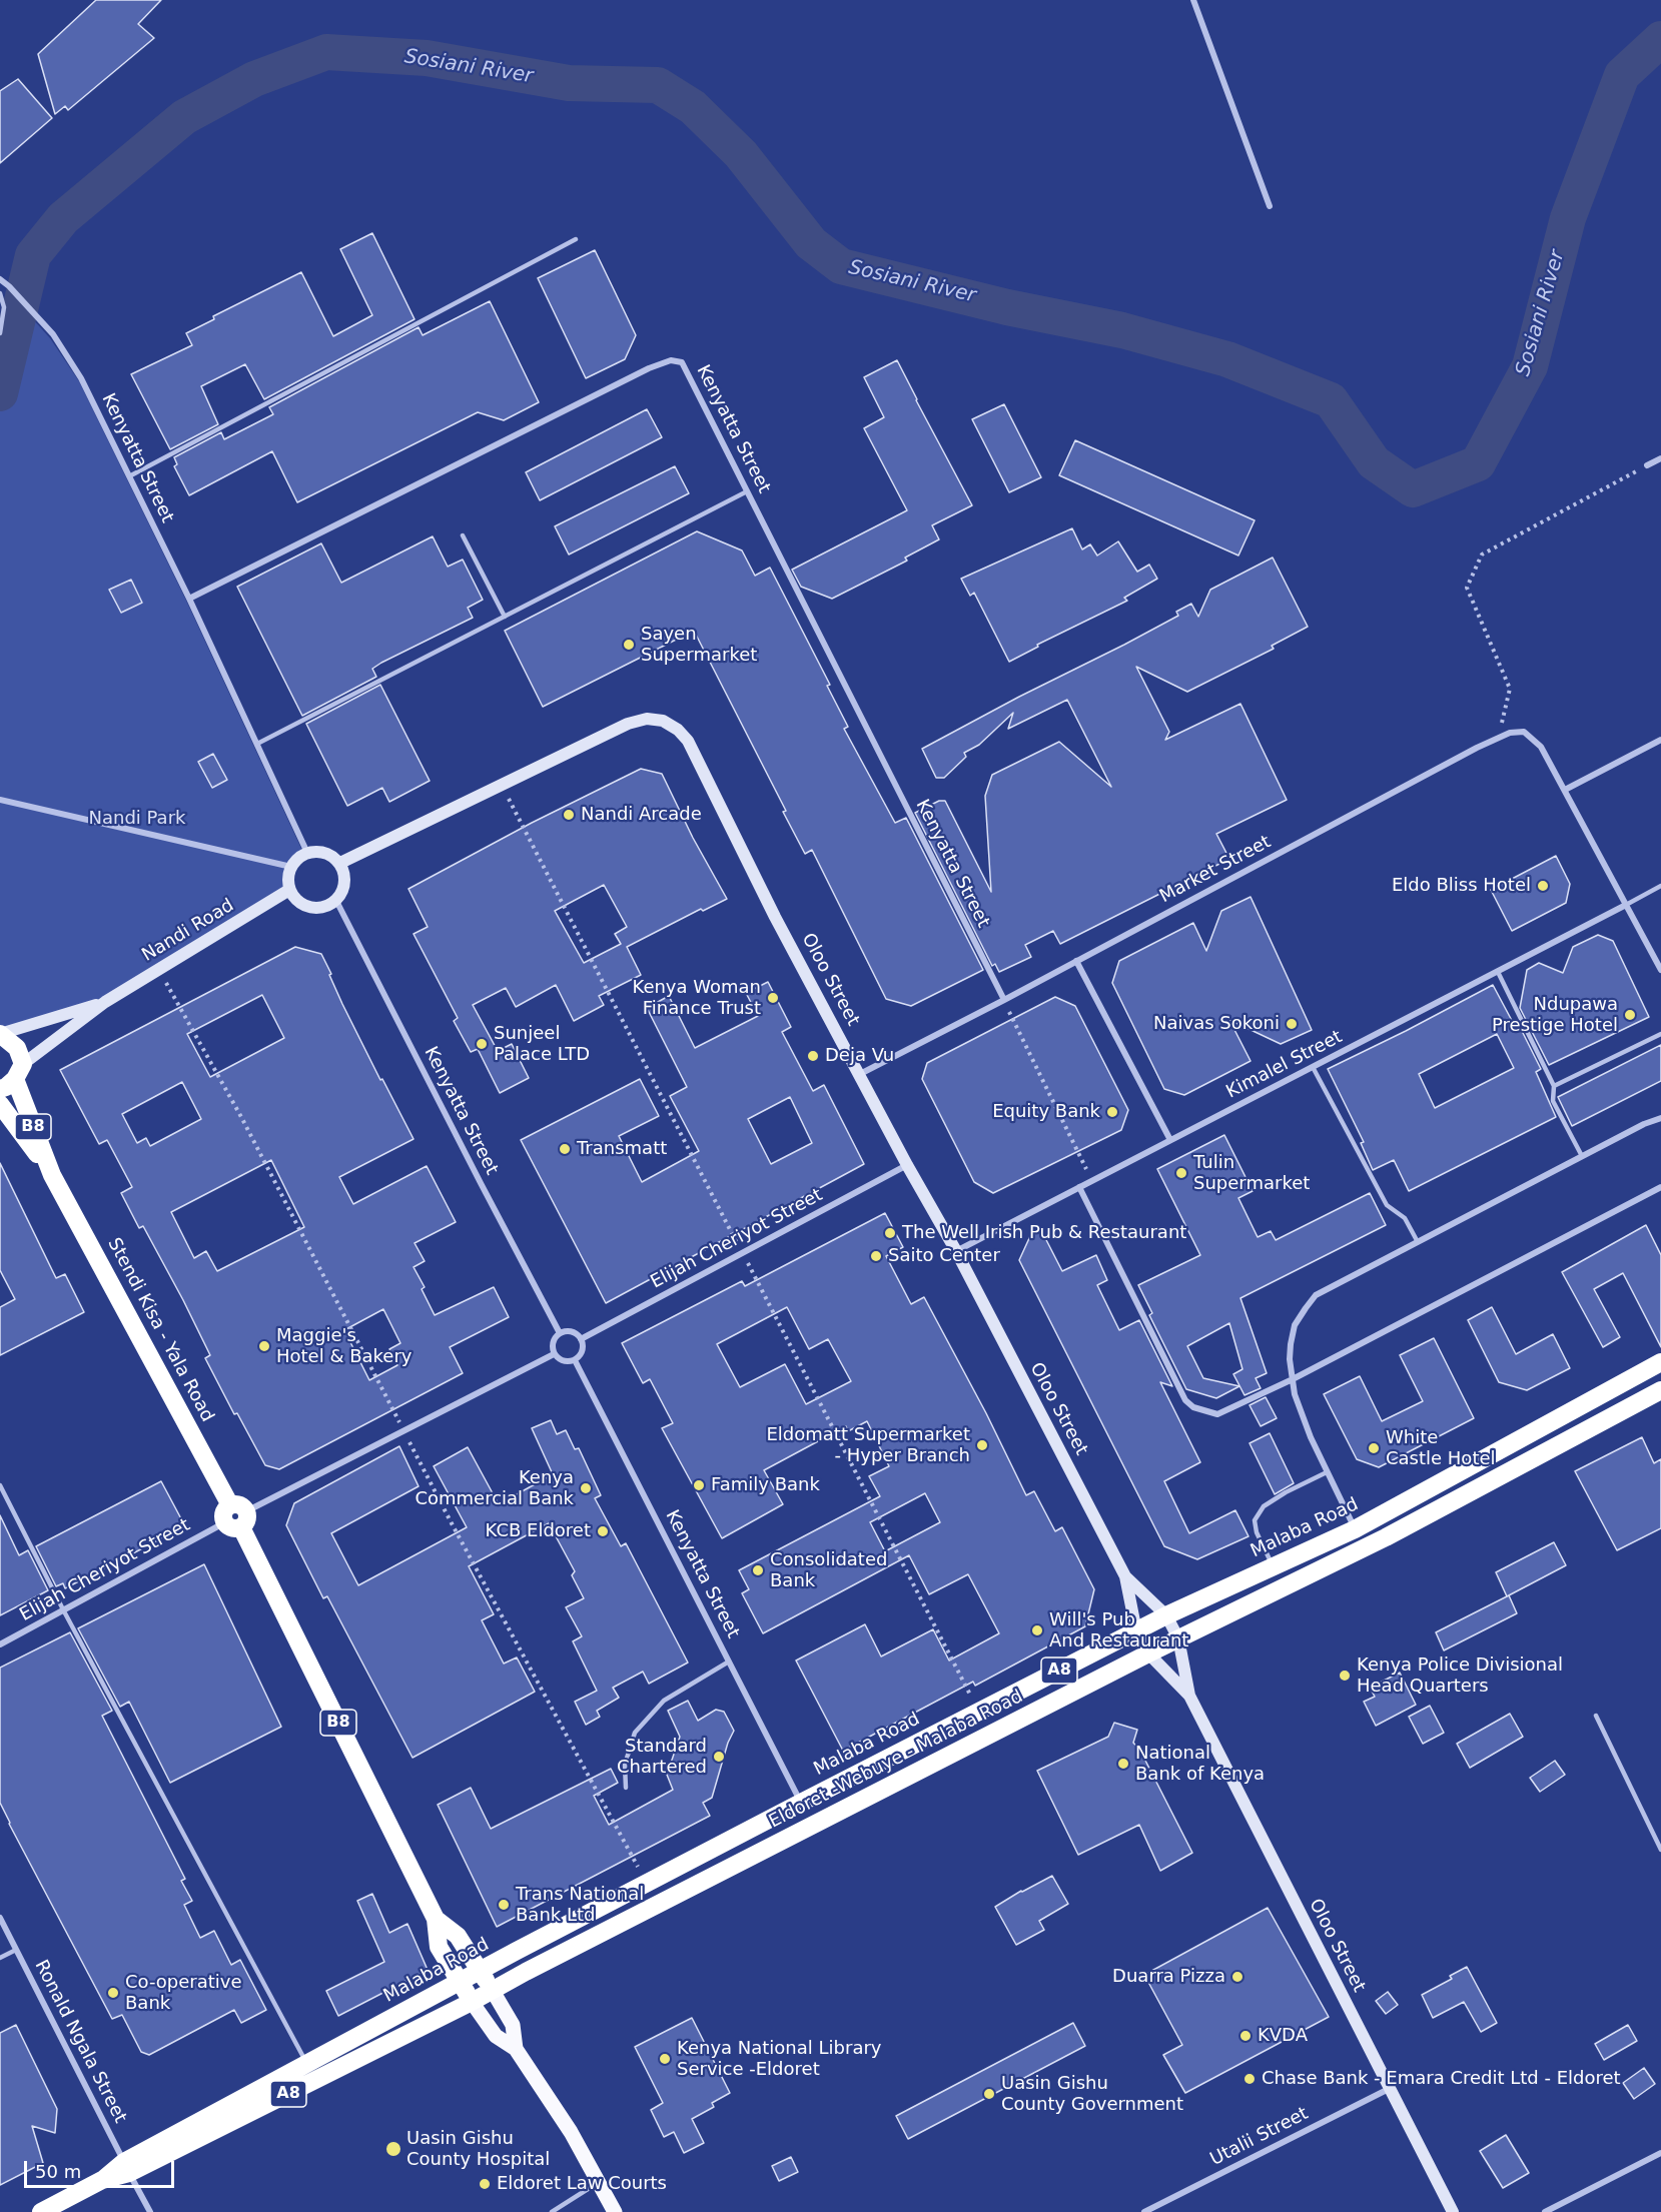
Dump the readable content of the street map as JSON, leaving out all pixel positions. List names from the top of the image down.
{
  "streets": {
    "highway": [
      "B8",
      "Stendi Kisa - Yala Road",
      "Malaba Road",
      "A8",
      "Eldoret -Webuye - Malaba Road"
    ],
    "street": [
      "Kenyatta Street",
      "Market Street",
      "Nandi Road",
      "Oloo Street",
      "Kimalel Street",
      "Elijah Cheriyot Street",
      "Ronald Ngala Street",
      "Utalii Street"
    ]
  },
  "crossings": [
    ["Kenyatta Street", "Market Street"],
    ["Kenyatta Street", "Nandi Road"],
    ["Kenyatta Street", "Oloo Street"],
    ["Kenyatta Street", "Elijah Cheriyot Street"],
    ["Kenyatta Street", "Malaba Road"],
    ["Market Street", "Oloo Street"],
    ["Nandi Road", "Oloo Street"],
    ["Nandi Road", "B8"],
    ["Nandi Road", "Stendi Kisa - Yala Road"],
    ["Oloo Street", "Kimalel Street"],
    ["Oloo Street", "Elijah Cheriyot Street"],
    ["Oloo Street", "Malaba Road"],
    ["Oloo Street", "Eldoret -Webuye - Malaba Road"],
    ["Oloo Street", "Utalii Street"],
    ["B8", "Stendi Kisa - Yala Road"],
    ["Elijah Cheriyot Street", "Stendi Kisa - Yala Road"],
    ["Stendi Kisa - Yala Road", "Malaba Road"],
    ["Stendi Kisa - Yala Road", "Eldoret -Webuye - Malaba Road"],
    ["Malaba Road", "Eldoret -Webuye - Malaba Road"],
    ["Malaba Road", "Ronald Ngala Street"]
  ],
  "water": ["Sosiani River"],
  "parks": ["Nandi Park"],
  "places": [
    "Sayen Supermarket",
    "Nandi Arcade",
    "Eldo Bliss Hotel",
    "Kenya Woman Finance Trust",
    "Ndupawa Prestige Hotel",
    "Naivas Sokoni",
    "Sunjeel Palace LTD",
    "Deja Vu",
    "Equity Bank",
    "Transmatt",
    "Tulin Supermarket",
    "The Well Irish Pub & Restaurant",
    "Saito Center",
    "Maggie's Hotel & Bakery",
    "Eldomatt Supermarket - Hyper Branch",
    "White Castle Hotel",
    "Family Bank",
    "Kenya Commercial Bank",
    "KCB Eldoret",
    "Consolidated Bank",
    "Will's Pub And Restaurant",
    "Kenya Police Divisional Head Quarters",
    "Standard Chartered",
    "National Bank of Kenya",
    "Trans National Bank Ltd",
    "Duarra Pizza",
    "Co-operative Bank",
    "KVDA",
    "Kenya National Library Service -Eldoret",
    "Chase Bank - Emara Credit Ltd - Eldoret",
    "Uasin Gishu County Government",
    "Uasin Gishu County Hospital",
    "Eldoret Law Courts"
  ],
  "scale_bar": "50 m"
}
